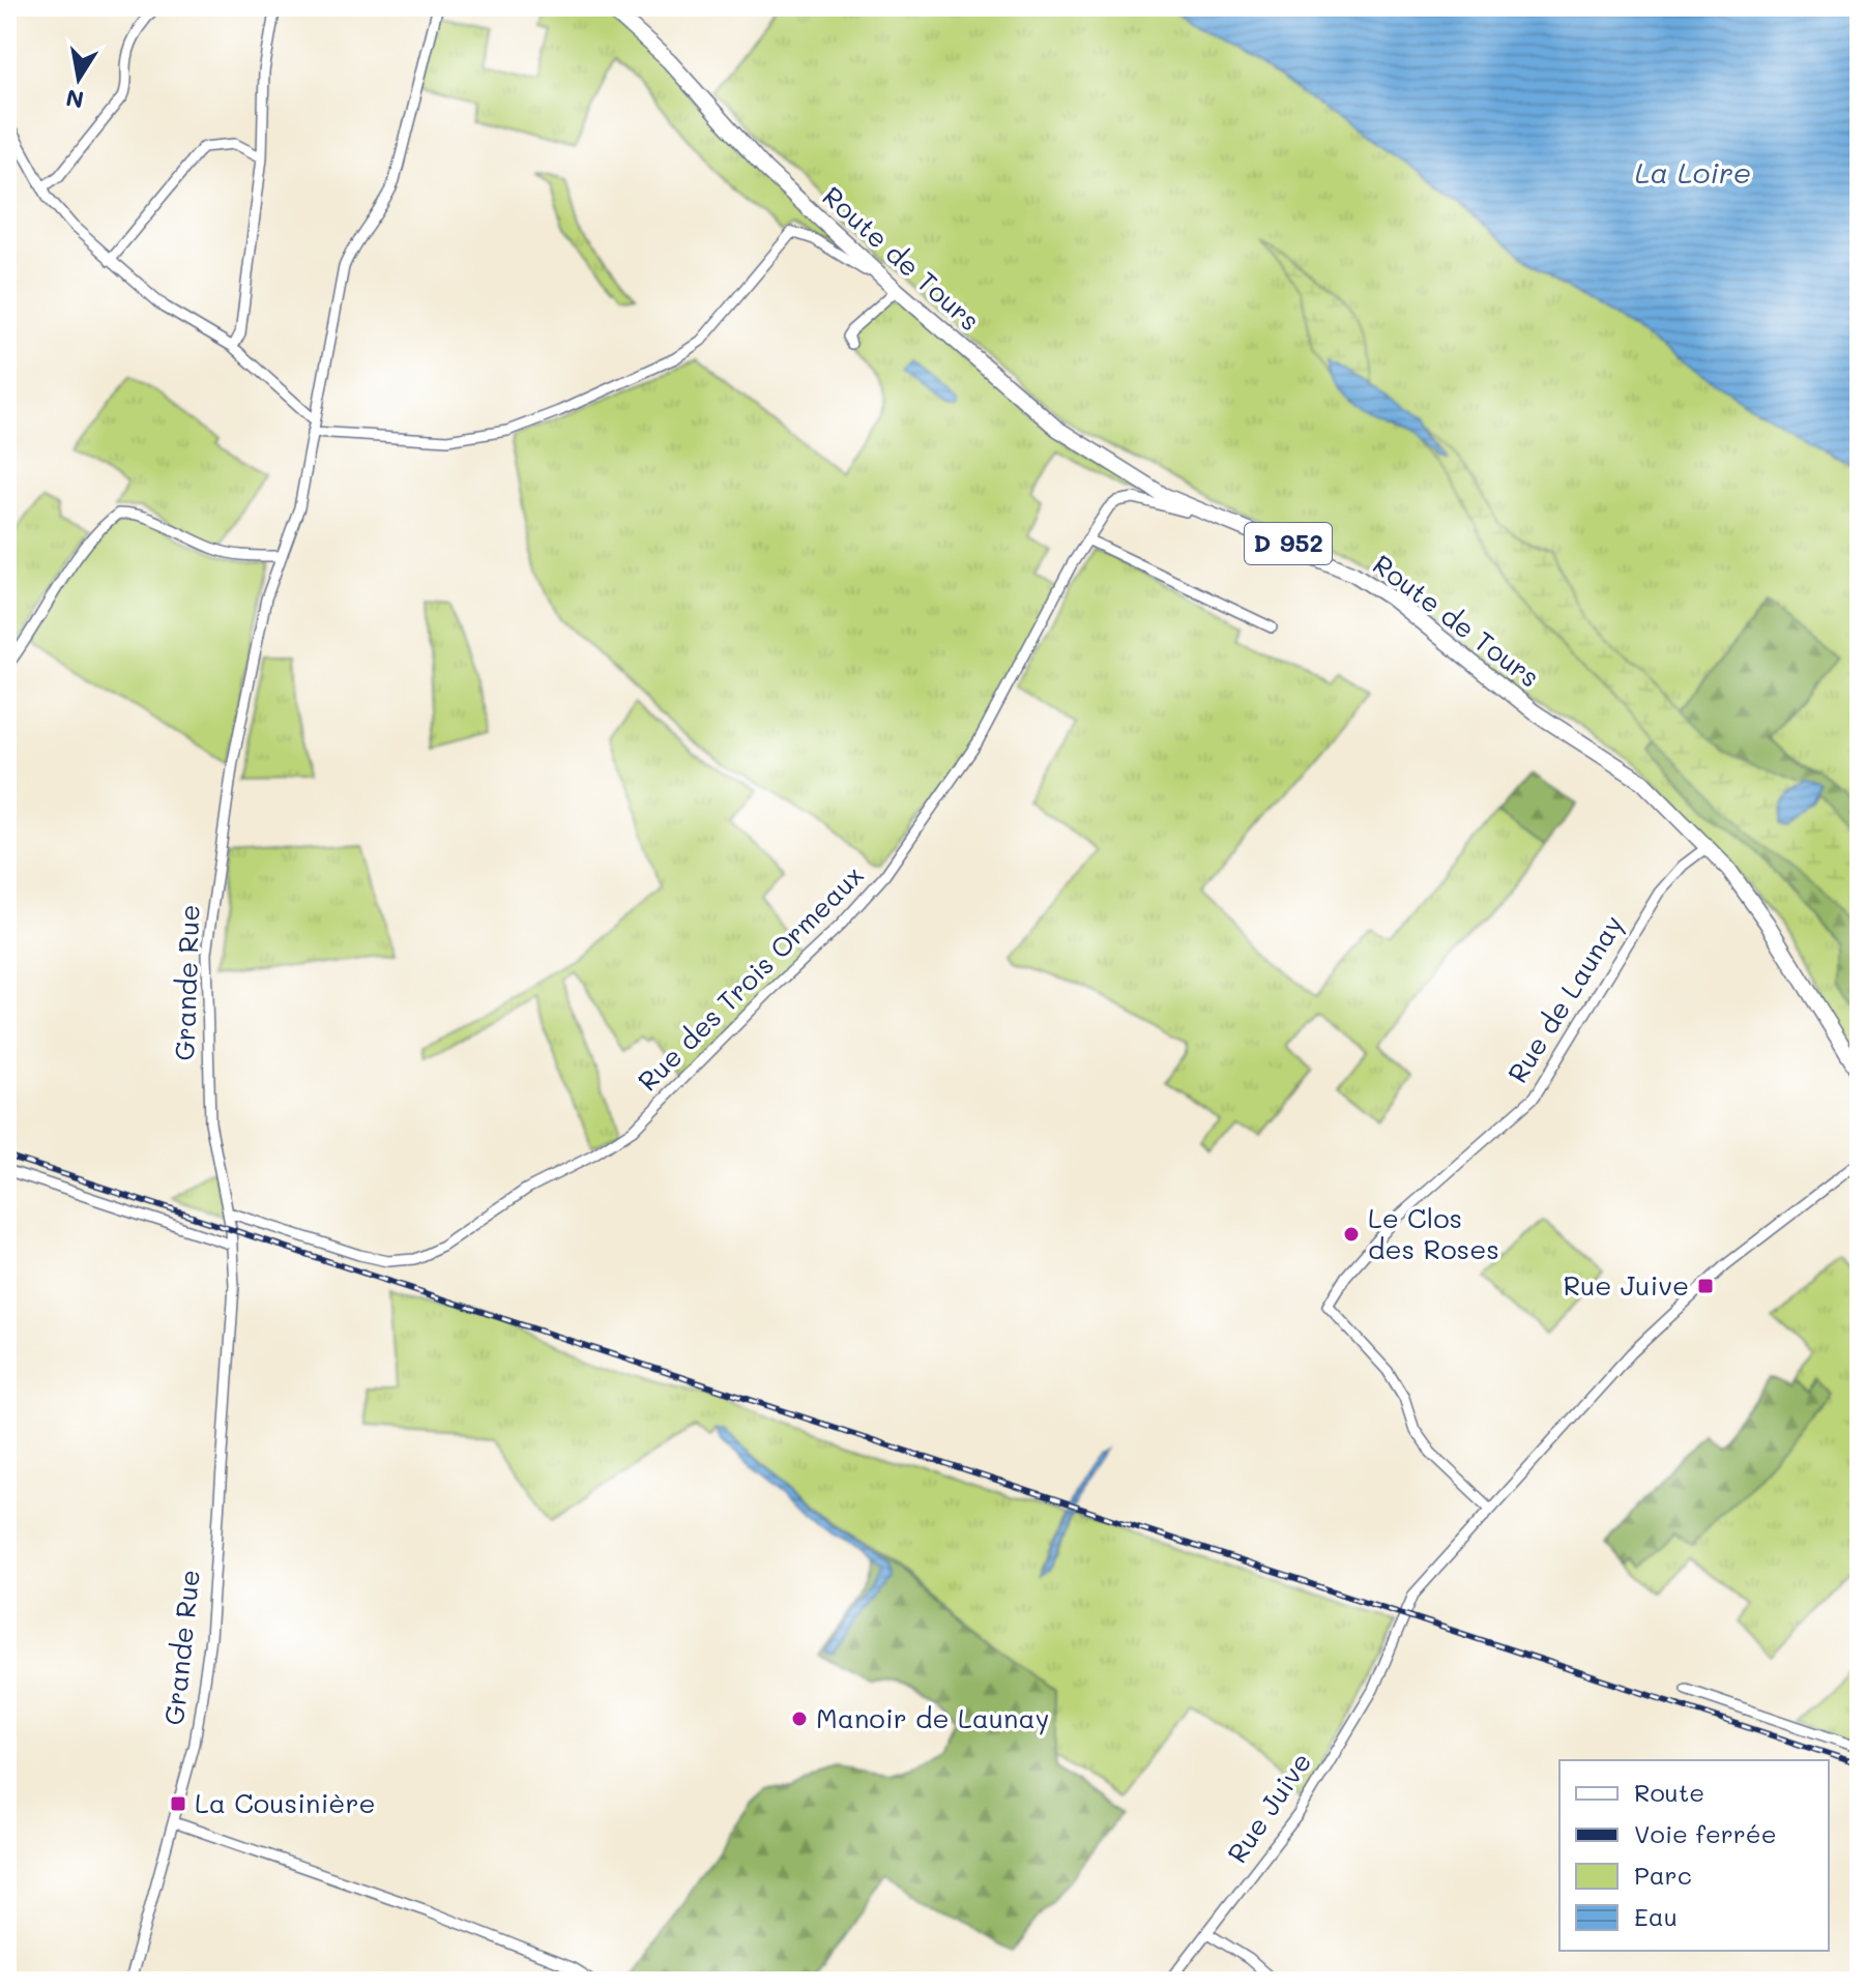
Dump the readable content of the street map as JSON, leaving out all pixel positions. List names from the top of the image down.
{
  "streets": {
    "main road": ["Route de Tours", "D 952"],
    "street": [
      "Rue des Trois Ormeaux",
      "Grande Rue",
      "Rue de Launay",
      "Rue Juive"
    ]
  },
  "crossings": [
    ["Route de Tours", "Rue des Trois Ormeaux"],
    ["Route de Tours", "Rue de Launay"],
    ["Rue des Trois Ormeaux", "Grande Rue"],
    ["Rue de Launay", "Rue Juive"]
  ],
  "water": ["La Loire"],
  "places": {
    "other": ["Le Clos des Roses", "Manoir de Launay"],
    "transit": ["Rue Juive", "La Cousinière"]
  },
  "legend": [
    "Route",
    "Voie ferrée",
    "Parc",
    "Eau"
  ],
  "north": "bottom"
}
